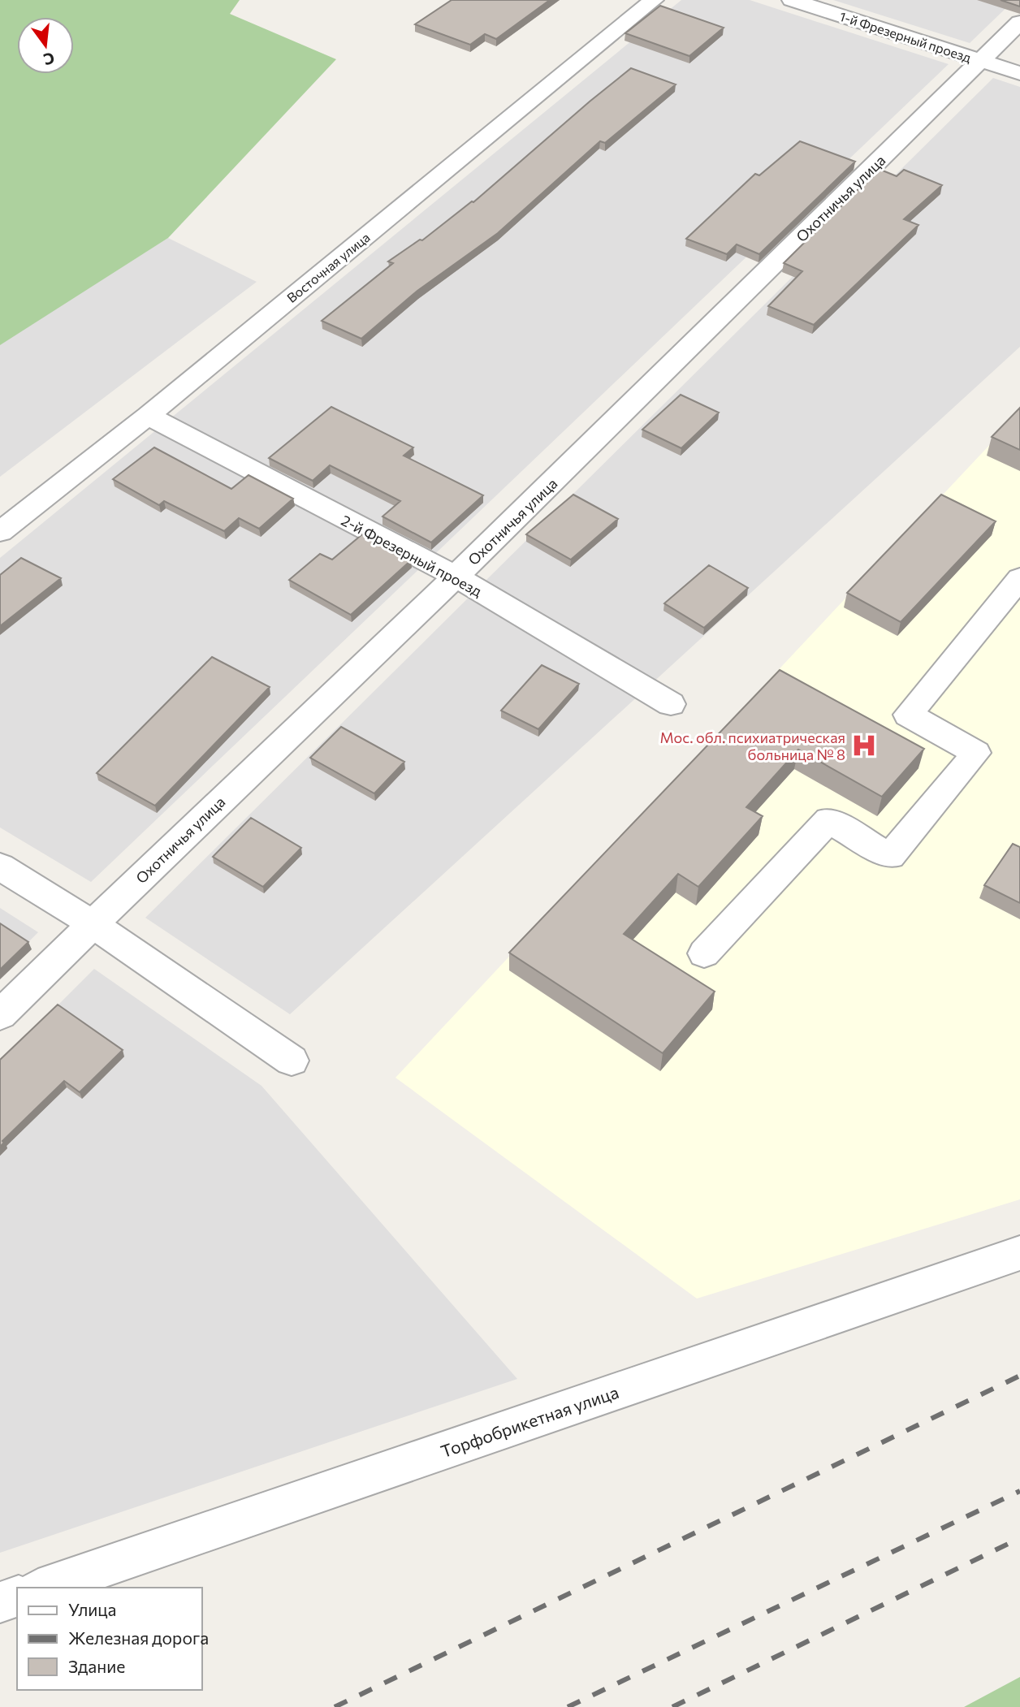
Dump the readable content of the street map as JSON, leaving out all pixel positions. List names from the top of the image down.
{
  "streets": {
    "street": [
      "1-й Фрезерный проезд",
      "Охотничья улица",
      "Восточная улица",
      "2-й Фрезерный проезд",
      "Торфобрикетная улица"
    ]
  },
  "crossings": [
    ["1-й Фрезерный проезд", "Охотничья улица"],
    ["Охотничья улица", "2-й Фрезерный проезд"],
    ["Восточная улица", "2-й Фрезерный проезд"]
  ],
  "places": {
    "hospital": ["Мос. обл. психиатрическая больница № 8"]
  },
  "legend": ["Улица", "Железная дорога", "Здание"],
  "north": "bottom"
}
